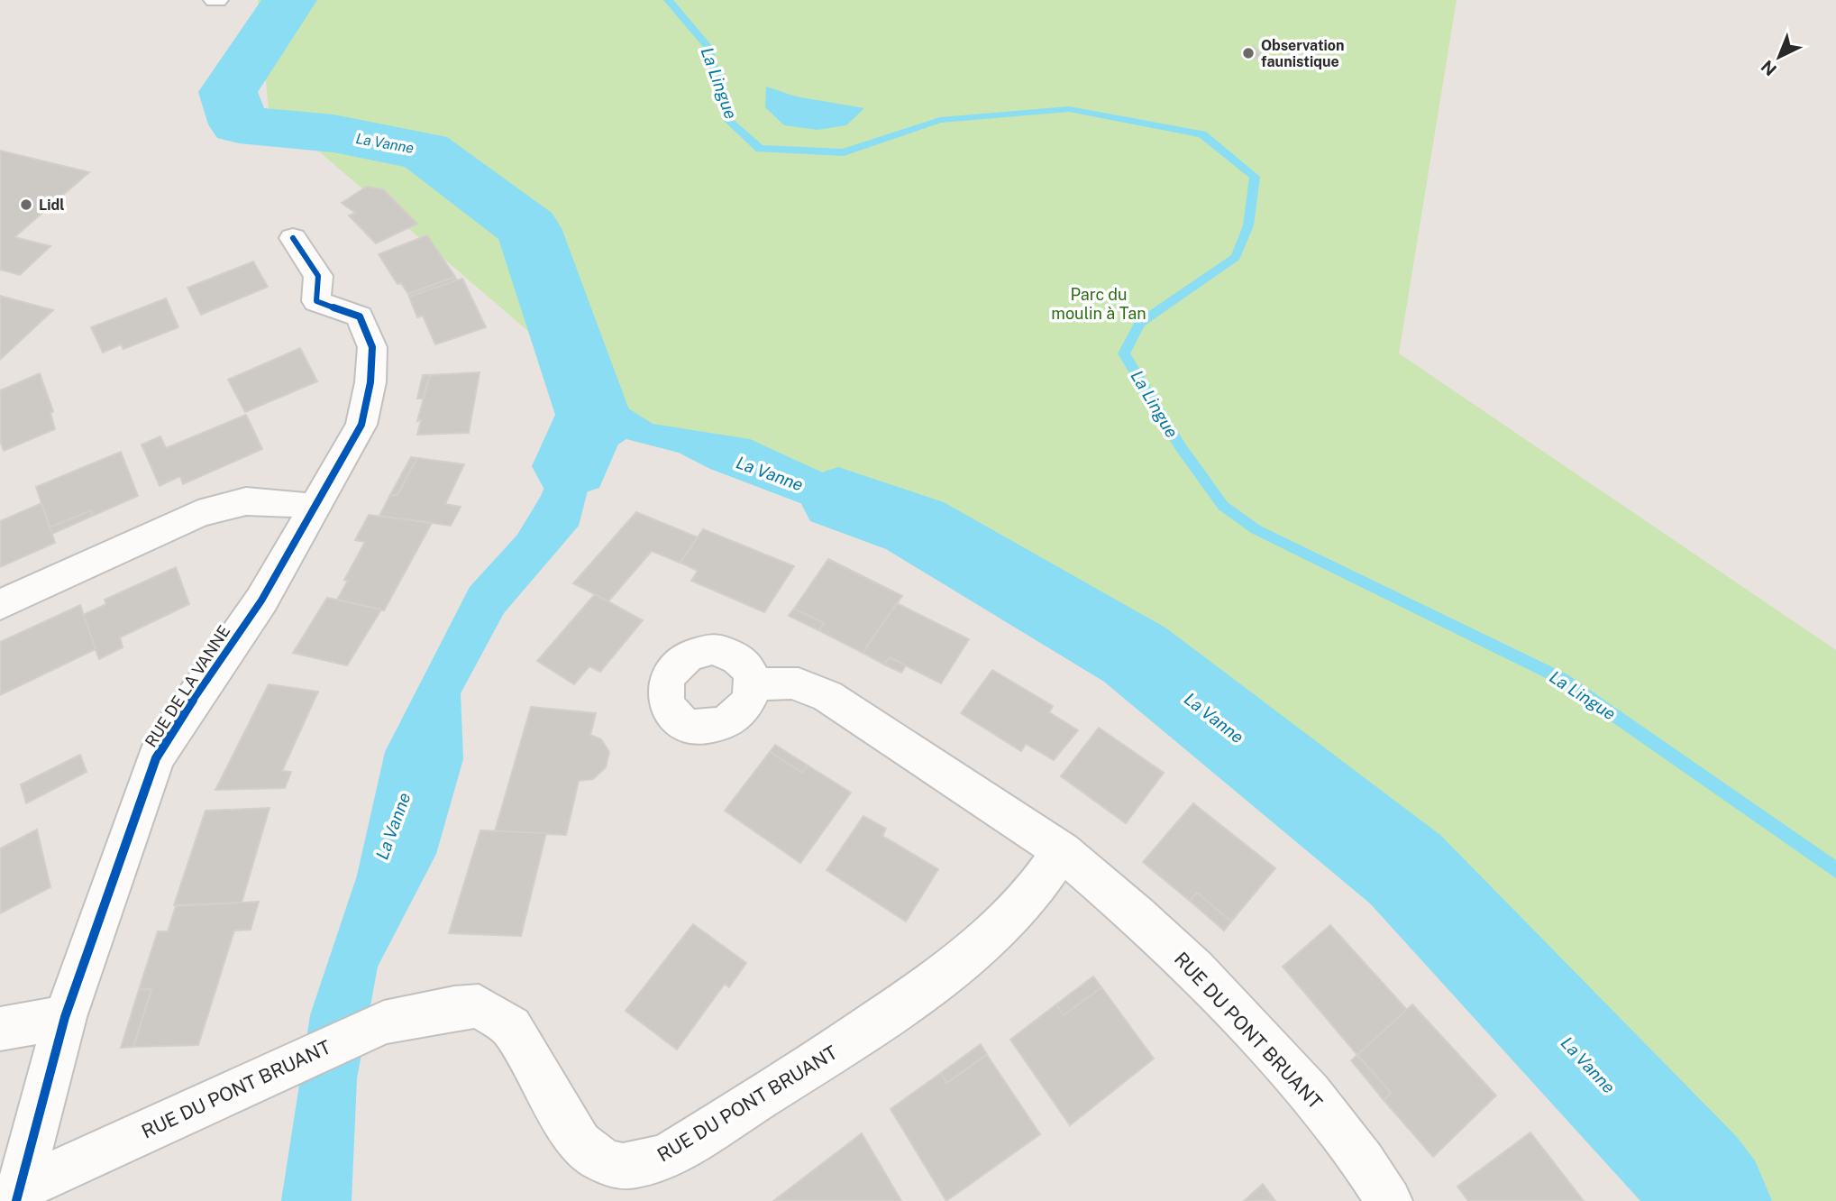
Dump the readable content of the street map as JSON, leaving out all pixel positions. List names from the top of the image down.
{
  "streets": {
    "street": ["RUE DE LA VANNE", "RUE DU PONT BRUANT"]
  },
  "crossings": [
    ["RUE DE LA VANNE", "RUE DU PONT BRUANT"]
  ],
  "water": ["La Lingue", "La Vanne"],
  "parks": ["Parc du moulin à Tan"],
  "places": ["Observation faunistique", "Lidl"],
  "north": "bottom left"
}
